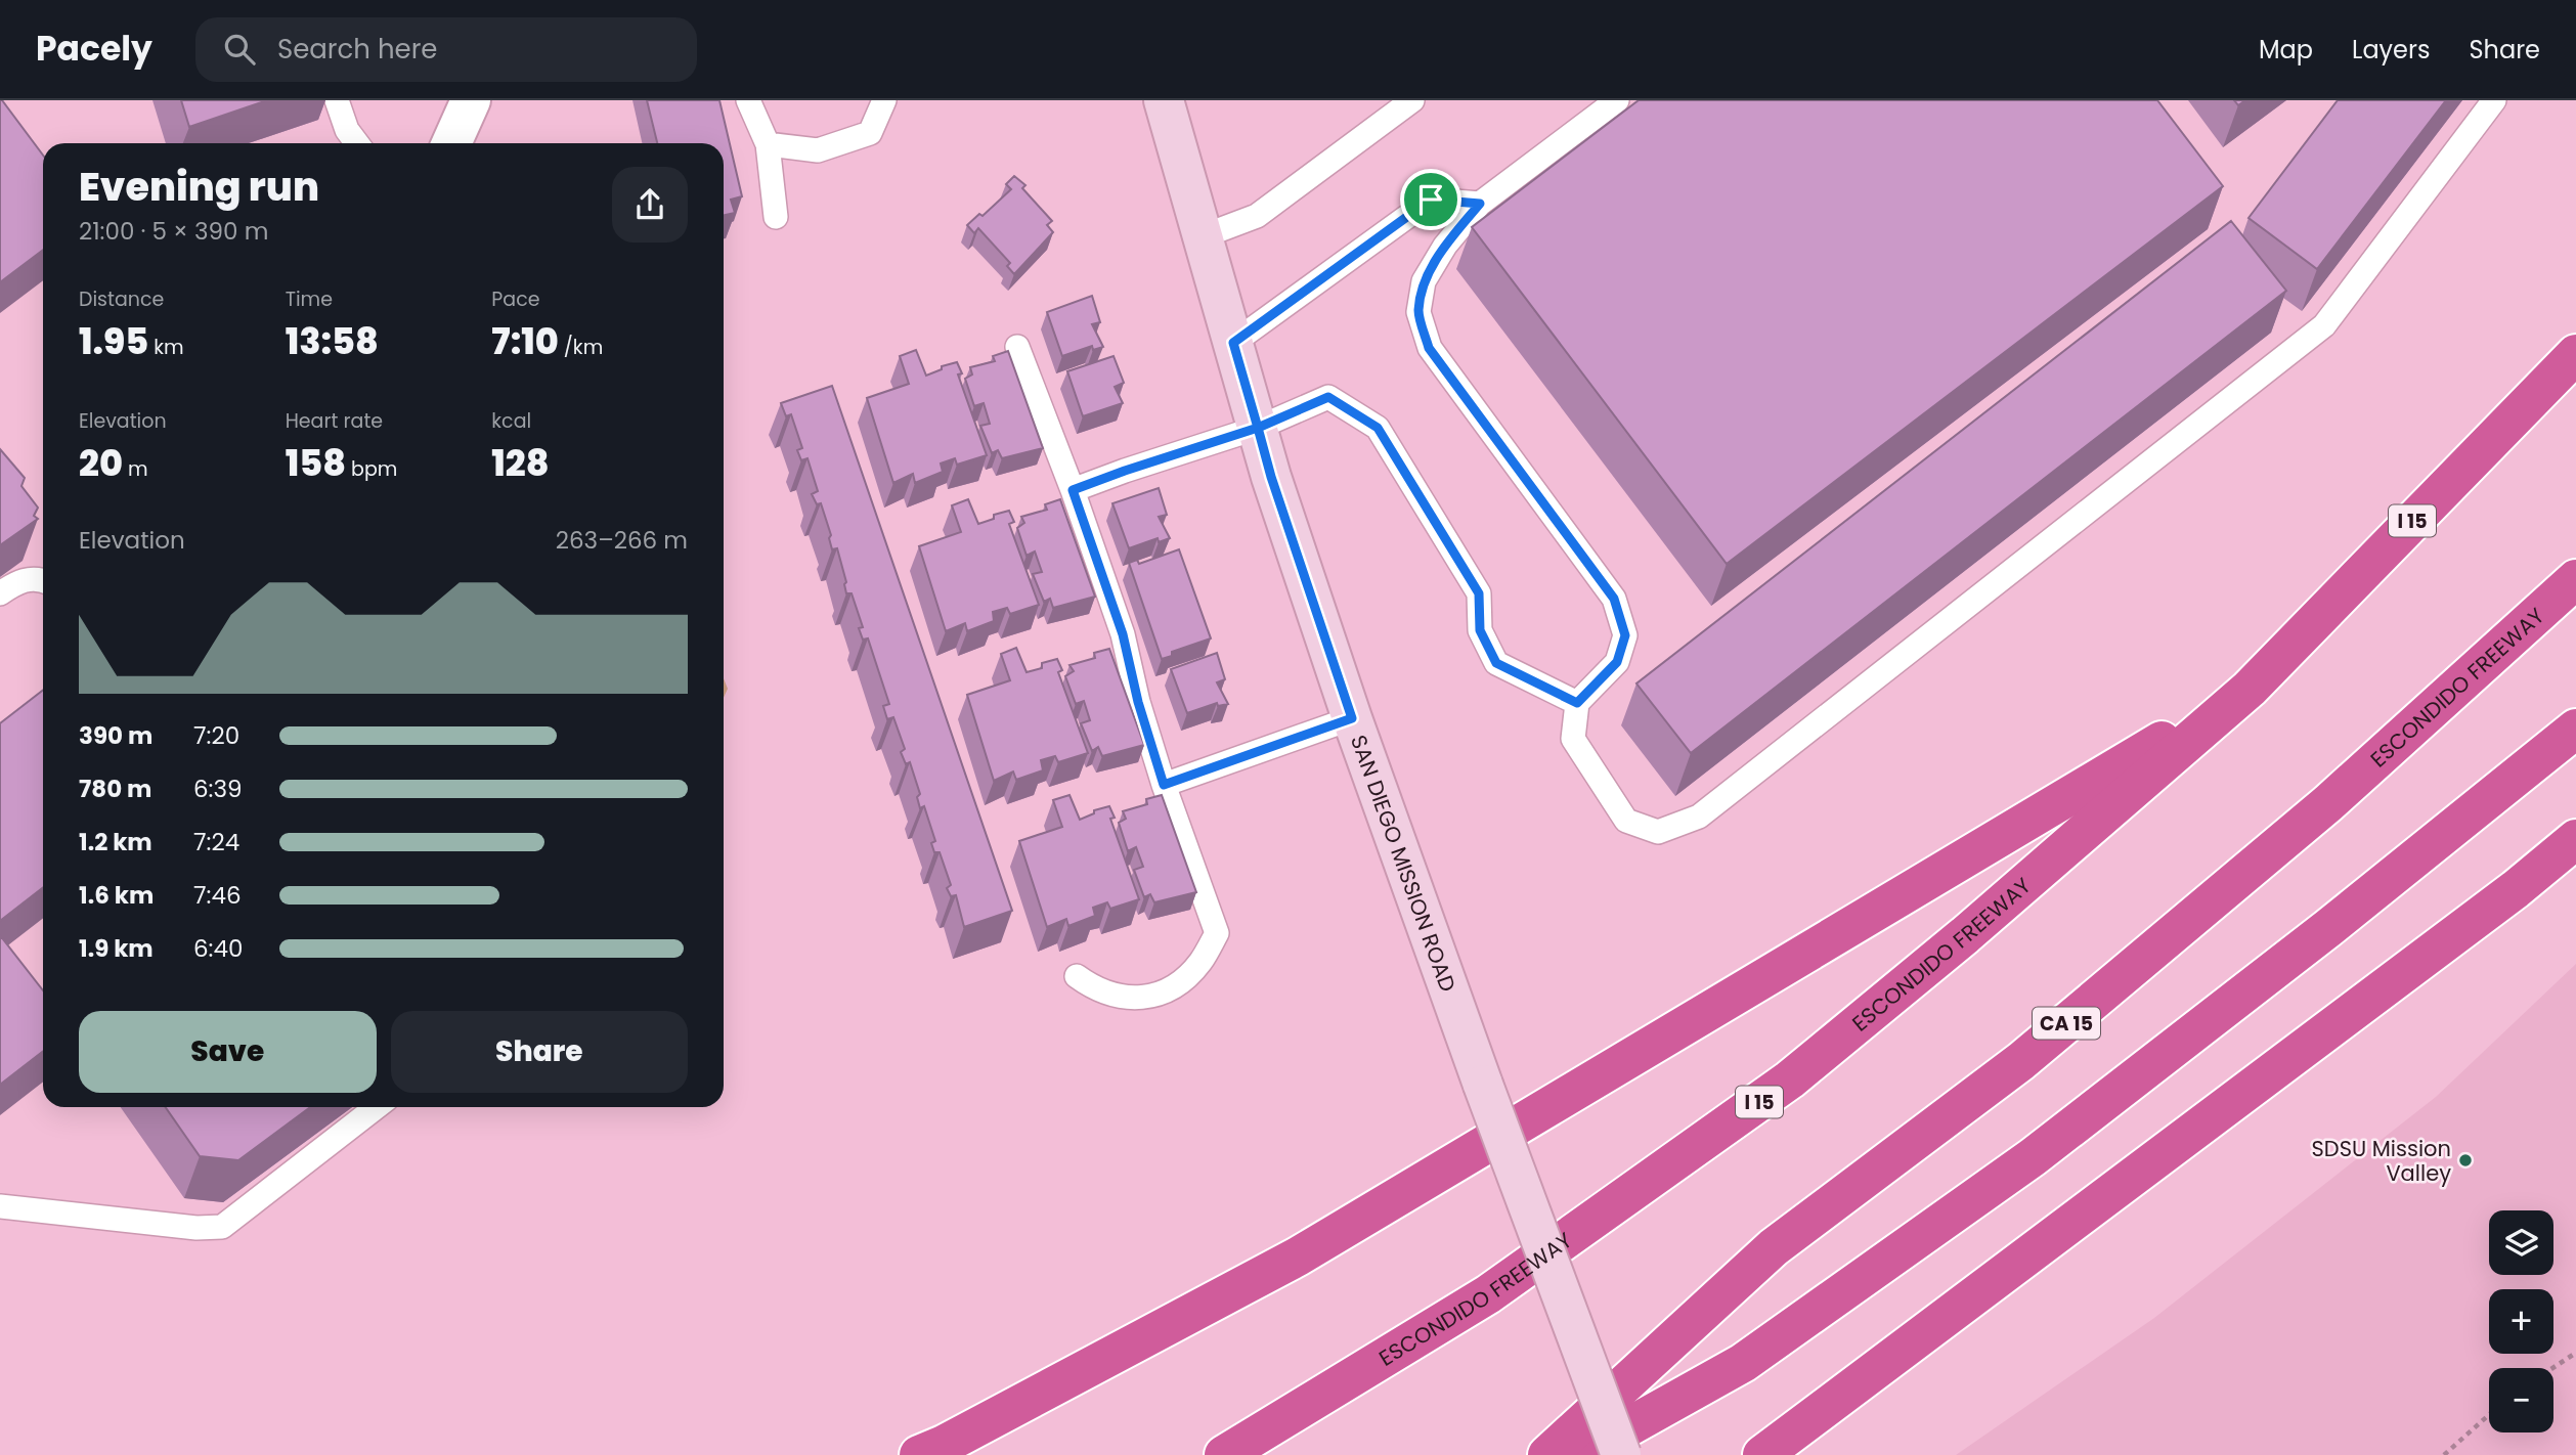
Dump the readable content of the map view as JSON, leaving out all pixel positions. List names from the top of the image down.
{
  "streets": {
    "highway": ["I 15", "ESCONDIDO FREEWAY", "CA 15"],
    "main road": ["SAN DIEGO MISSION ROAD"]
  },
  "places": ["SDSU Mission Valley"],
  "page": {
    "header": "Pacely",
    "search": "Search here",
    "nav": ["Map", "Layers", "Share"],
    "heading": ["Evening run", "21:00 · 5 × 390 m"],
    "stats": [
      ["Distance", "1.95 km"],
      ["Time", "13:58"],
      ["Pace", "7:10 /km"],
      ["Elevation", "20 m"],
      ["Heart rate", "158 bpm"],
      ["kcal", "128"]
    ],
    "chart": ["Elevation", "263–266 m"],
    "list": [
      {
        "name": "390 m",
        "note": "7:20"
      },
      {
        "name": "780 m",
        "note": "6:39"
      },
      {
        "name": "1.2 km",
        "note": "7:24"
      },
      {
        "name": "1.6 km",
        "note": "7:46"
      },
      {
        "name": "1.9 km",
        "note": "6:40"
      }
    ],
    "buttons": ["Save", "Share"],
    "map_buttons": ["+", "−"]
  }
}
